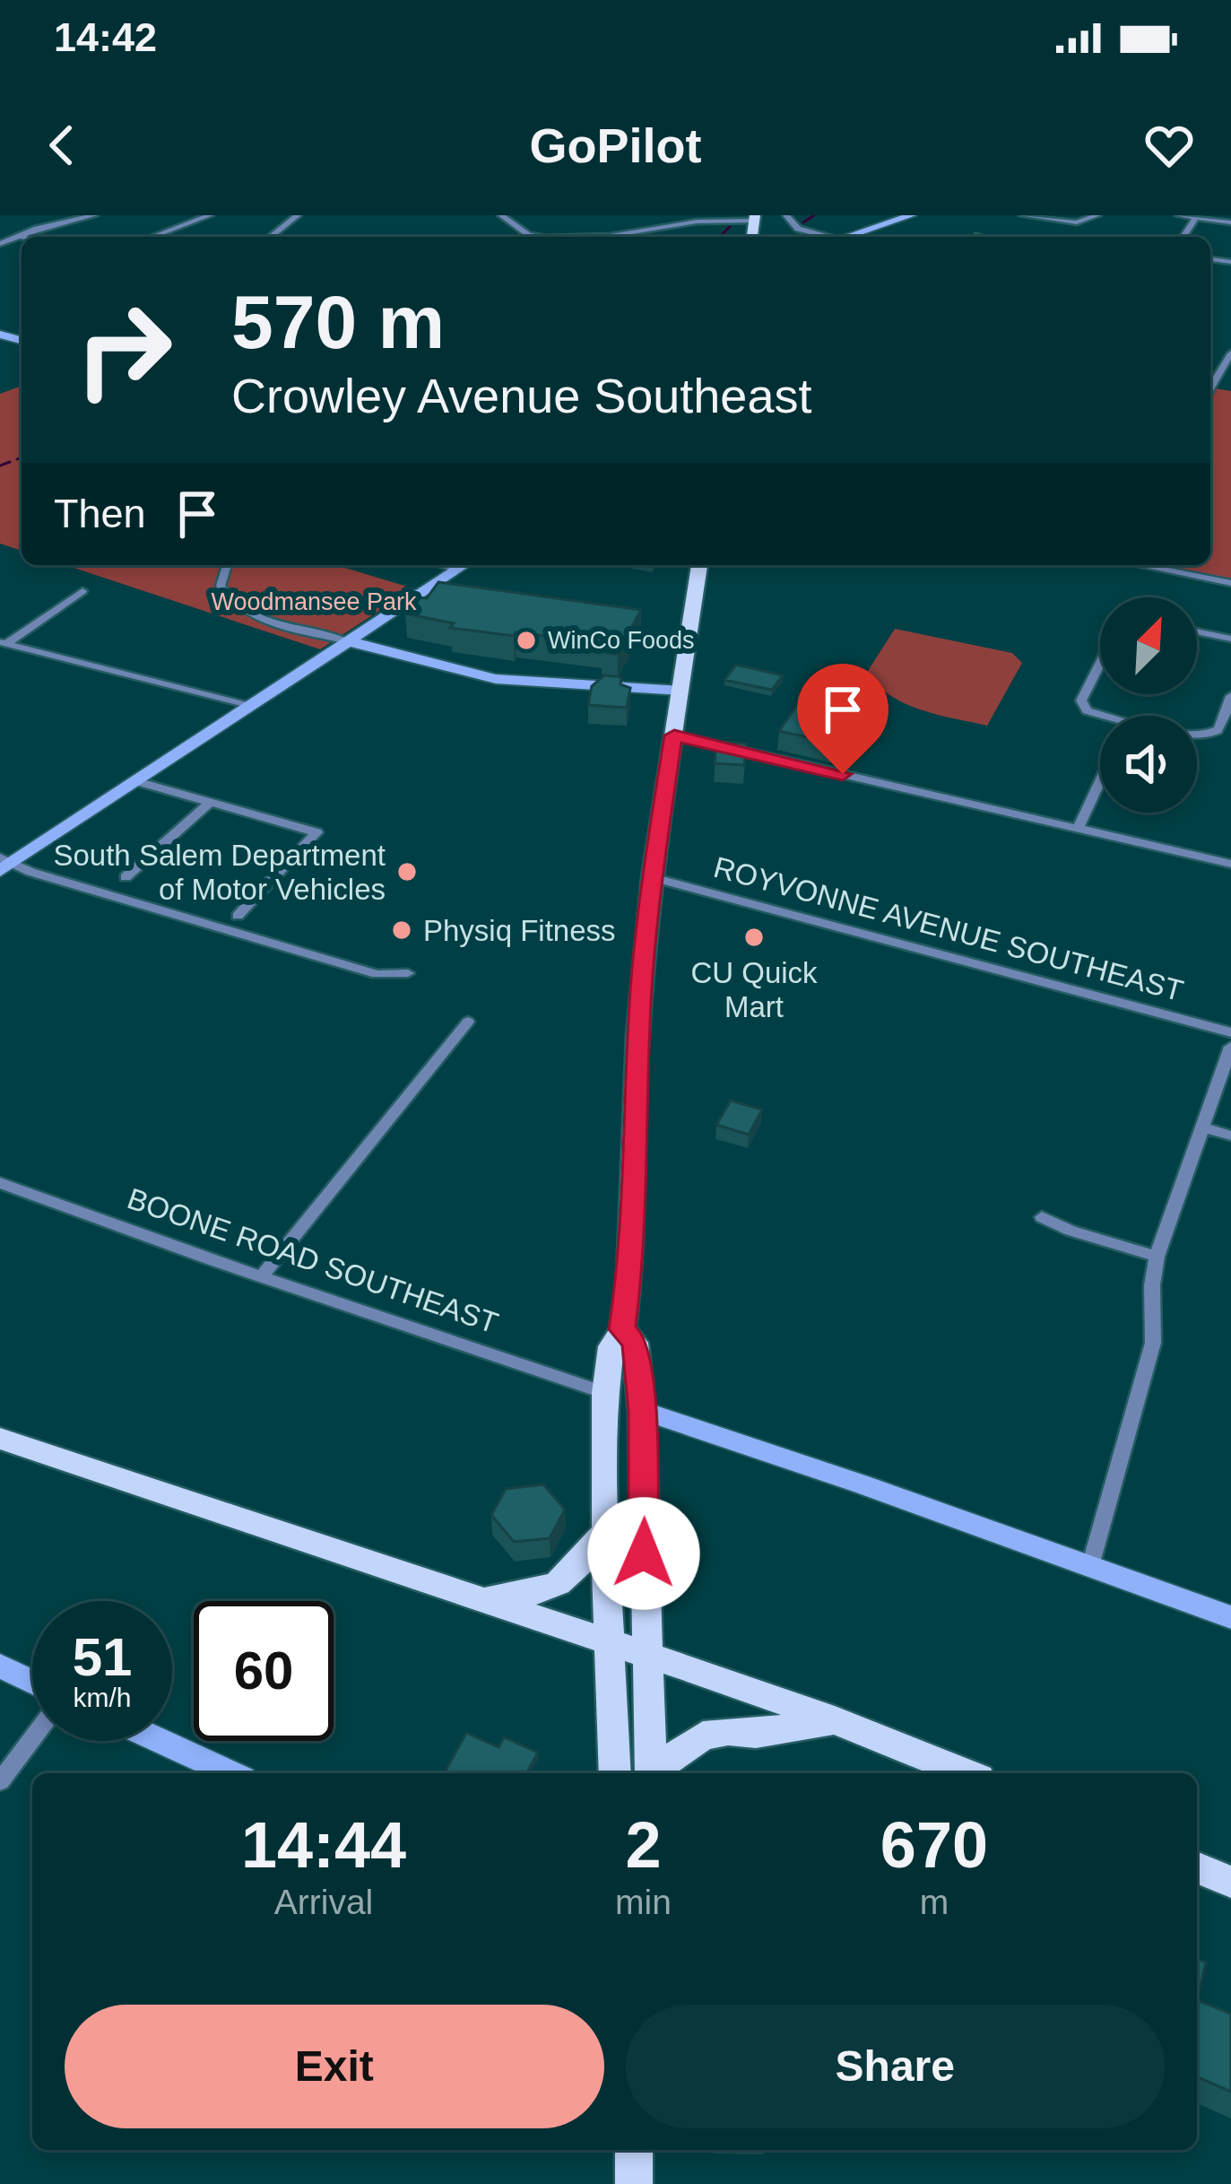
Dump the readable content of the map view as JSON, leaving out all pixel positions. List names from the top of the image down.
{
  "streets": {
    "street": ["ROYVONNE AVENUE SOUTHEAST", "BOONE ROAD SOUTHEAST"]
  },
  "parks": ["Woodmansee Park"],
  "places": [
    "WinCo Foods",
    "South Salem Department of Motor Vehicles",
    "Physiq Fitness",
    "CU Quick Mart"
  ],
  "north": "top right",
  "page": {
    "status": "14:42",
    "header": "GoPilot",
    "turn": ["570 m", "Crowley Avenue Southeast"],
    "then": "Then",
    "speed": "51 km/h",
    "limit": "60",
    "eta": [
      "14:44",
      "Arrival",
      "2",
      "min",
      "670",
      "m"
    ],
    "buttons": ["Exit", "Share"]
  }
}
